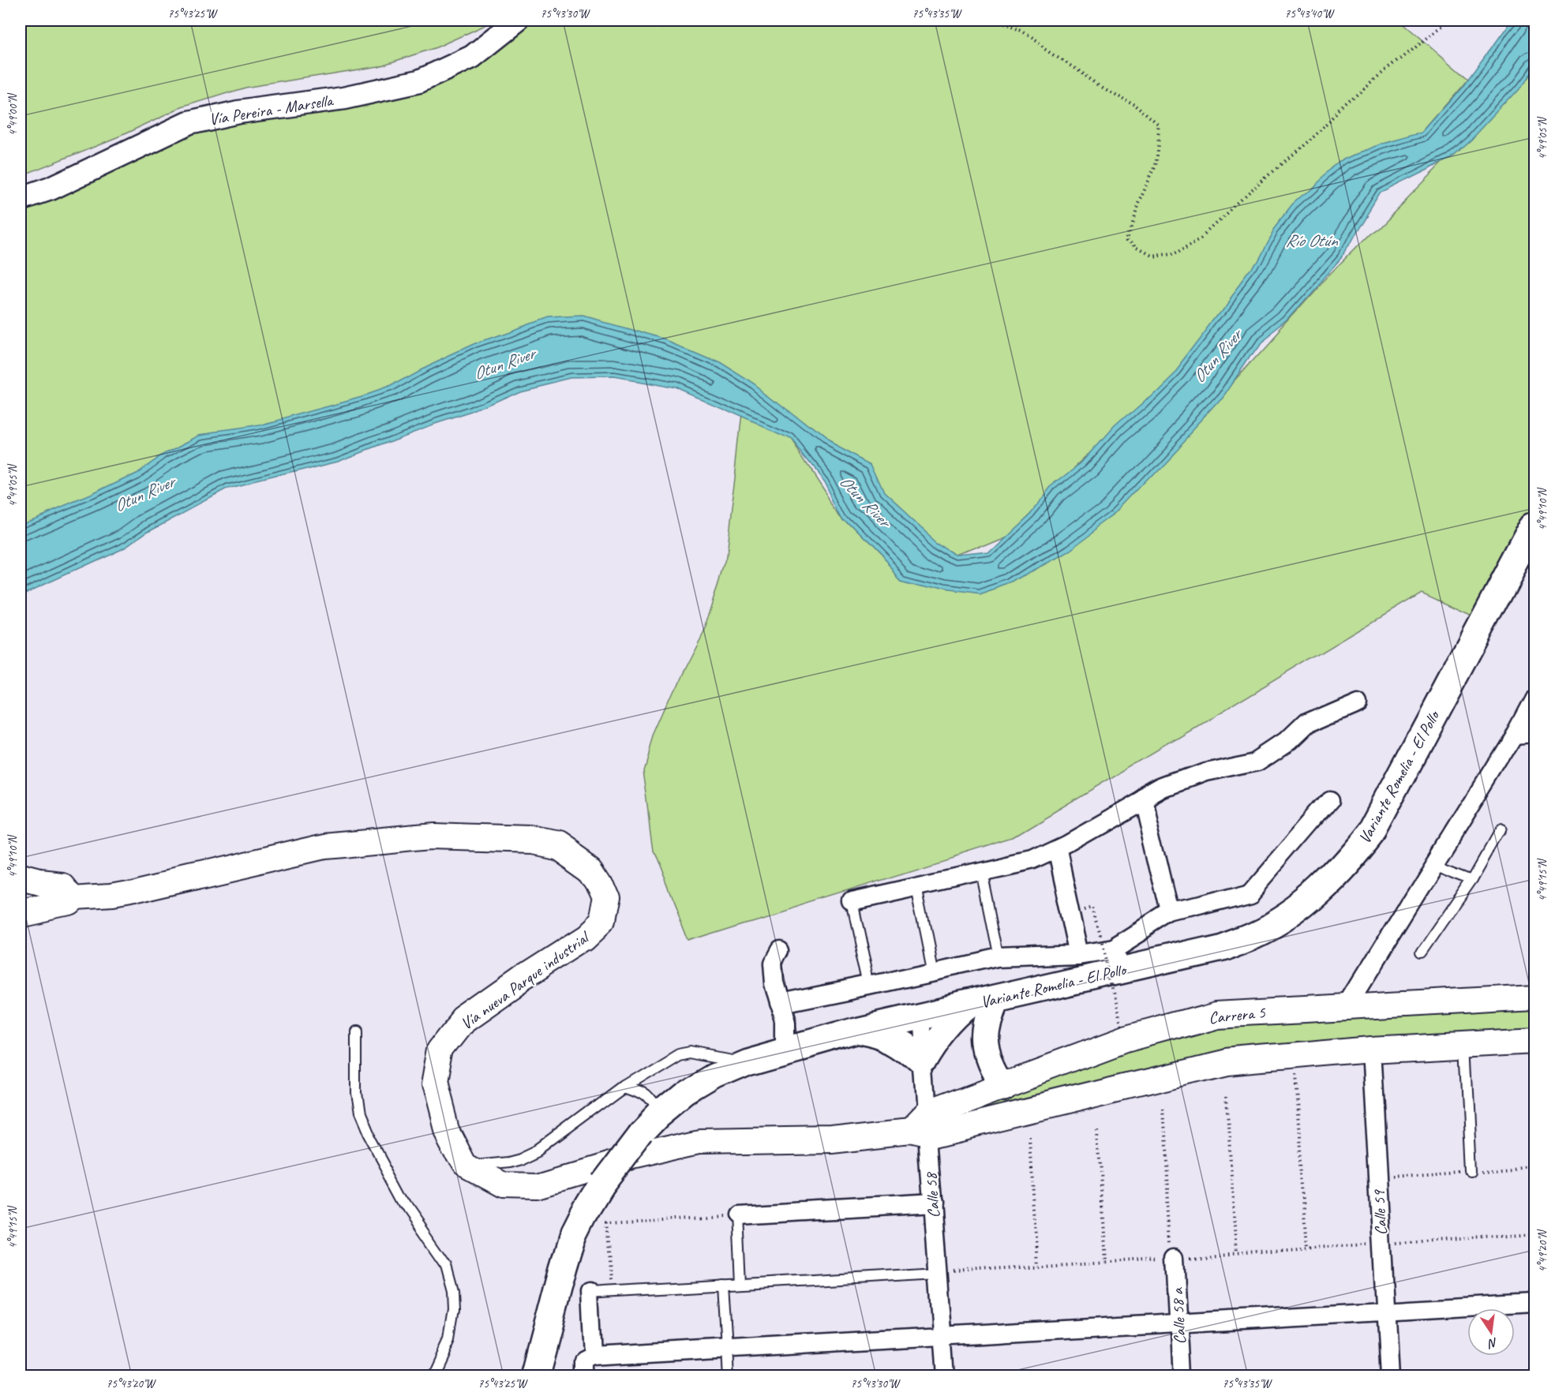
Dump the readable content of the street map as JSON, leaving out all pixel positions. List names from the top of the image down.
{
  "streets": {
    "highway": ["Variante Romelia - El Pollo"],
    "main road": ["Vía nueva Parque industrial", "Carrera 5"],
    "street": [
      "Vía Pereira - Marsella",
      "Calle 58",
      "Calle 59",
      "Calle 58 a"
    ]
  },
  "crossings": [
    ["Variante Romelia - El Pollo", "Calle 58"],
    ["Carrera 5", "Calle 58"]
  ],
  "water": ["Río Otún", "Otun River"],
  "north": "bottom",
  "coordinates": [
    "75°43'25\"W",
    "75°43'30\"W",
    "75°43'35\"W",
    "75°43'40\"W",
    "4°49'00\"N",
    "4°49'05\"N",
    "4°49'10\"N",
    "4°49'15\"N",
    "4°49'20\"N",
    "75°43'20\"W"
  ]
}
